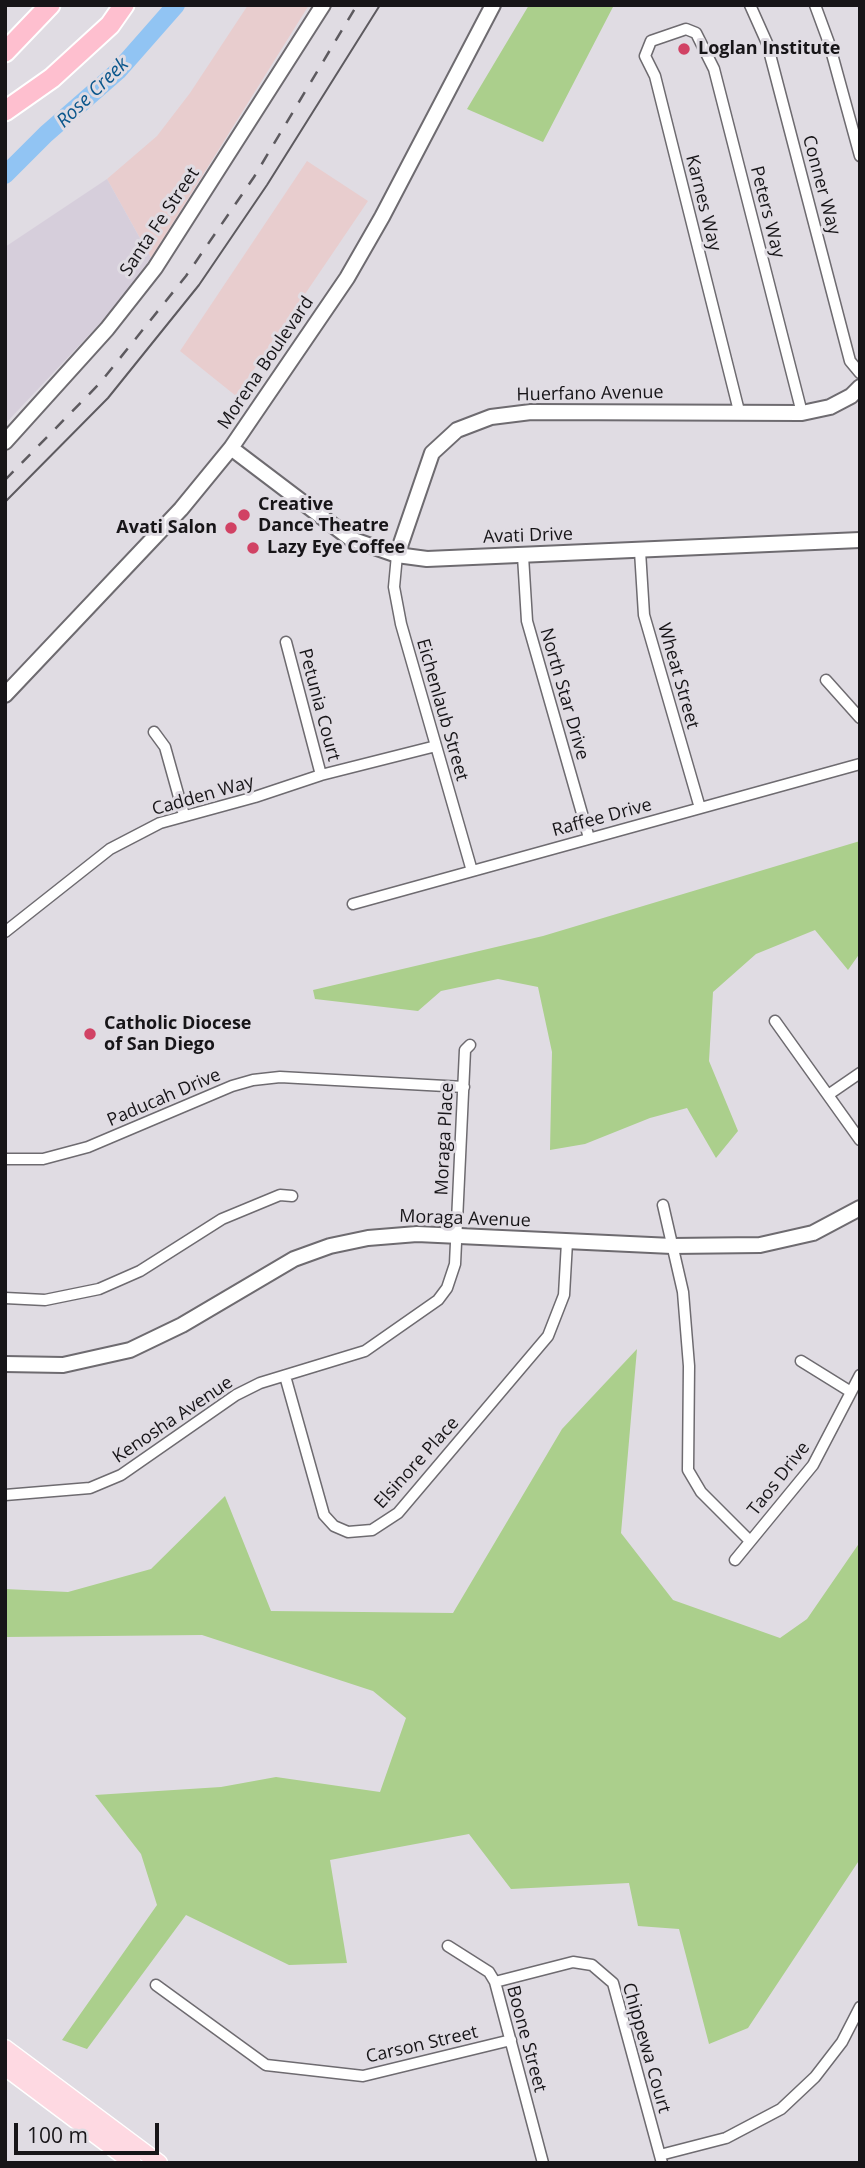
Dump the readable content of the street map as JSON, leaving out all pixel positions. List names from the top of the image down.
{
  "streets": {
    "street": [
      "Conner Way",
      "Karnes Way",
      "Peters Way",
      "Santa Fe Street",
      "Morena Boulevard",
      "Huerfano Avenue",
      "Avati Drive",
      "Wheat Street",
      "North Star Drive",
      "Petunia Court",
      "Eichenlaub Street",
      "Cadden Way",
      "Raffee Drive",
      "Paducah Drive",
      "Moraga Place",
      "Moraga Avenue",
      "Kenosha Avenue",
      "Elsinore Place",
      "Taos Drive",
      "Boone Street",
      "Carson Street",
      "Chippewa Court"
    ]
  },
  "crossings": [
    ["Karnes Way", "Peters Way"],
    ["Karnes Way", "Huerfano Avenue"],
    ["Peters Way", "Huerfano Avenue"],
    ["Morena Boulevard", "Avati Drive"],
    ["Huerfano Avenue", "Avati Drive"],
    ["Huerfano Avenue", "Eichenlaub Street"],
    ["Avati Drive", "Wheat Street"],
    ["Avati Drive", "North Star Drive"],
    ["Avati Drive", "Eichenlaub Street"],
    ["Wheat Street", "Raffee Drive"],
    ["North Star Drive", "Raffee Drive"],
    ["Petunia Court", "Cadden Way"],
    ["Eichenlaub Street", "Cadden Way"],
    ["Eichenlaub Street", "Raffee Drive"],
    ["Paducah Drive", "Moraga Place"],
    ["Moraga Place", "Moraga Avenue"],
    ["Moraga Place", "Kenosha Avenue"],
    ["Moraga Avenue", "Kenosha Avenue"],
    ["Moraga Avenue", "Elsinore Place"],
    ["Kenosha Avenue", "Elsinore Place"],
    ["Boone Street", "Carson Street"],
    ["Boone Street", "Chippewa Court"]
  ],
  "water": ["Rose Creek"],
  "places": [
    "Loglan Institute",
    "Creative Dance Theatre",
    "Avati Salon",
    "Lazy Eye Coffee",
    "Catholic Diocese of San Diego"
  ],
  "scale_bar": "100 m"
}
